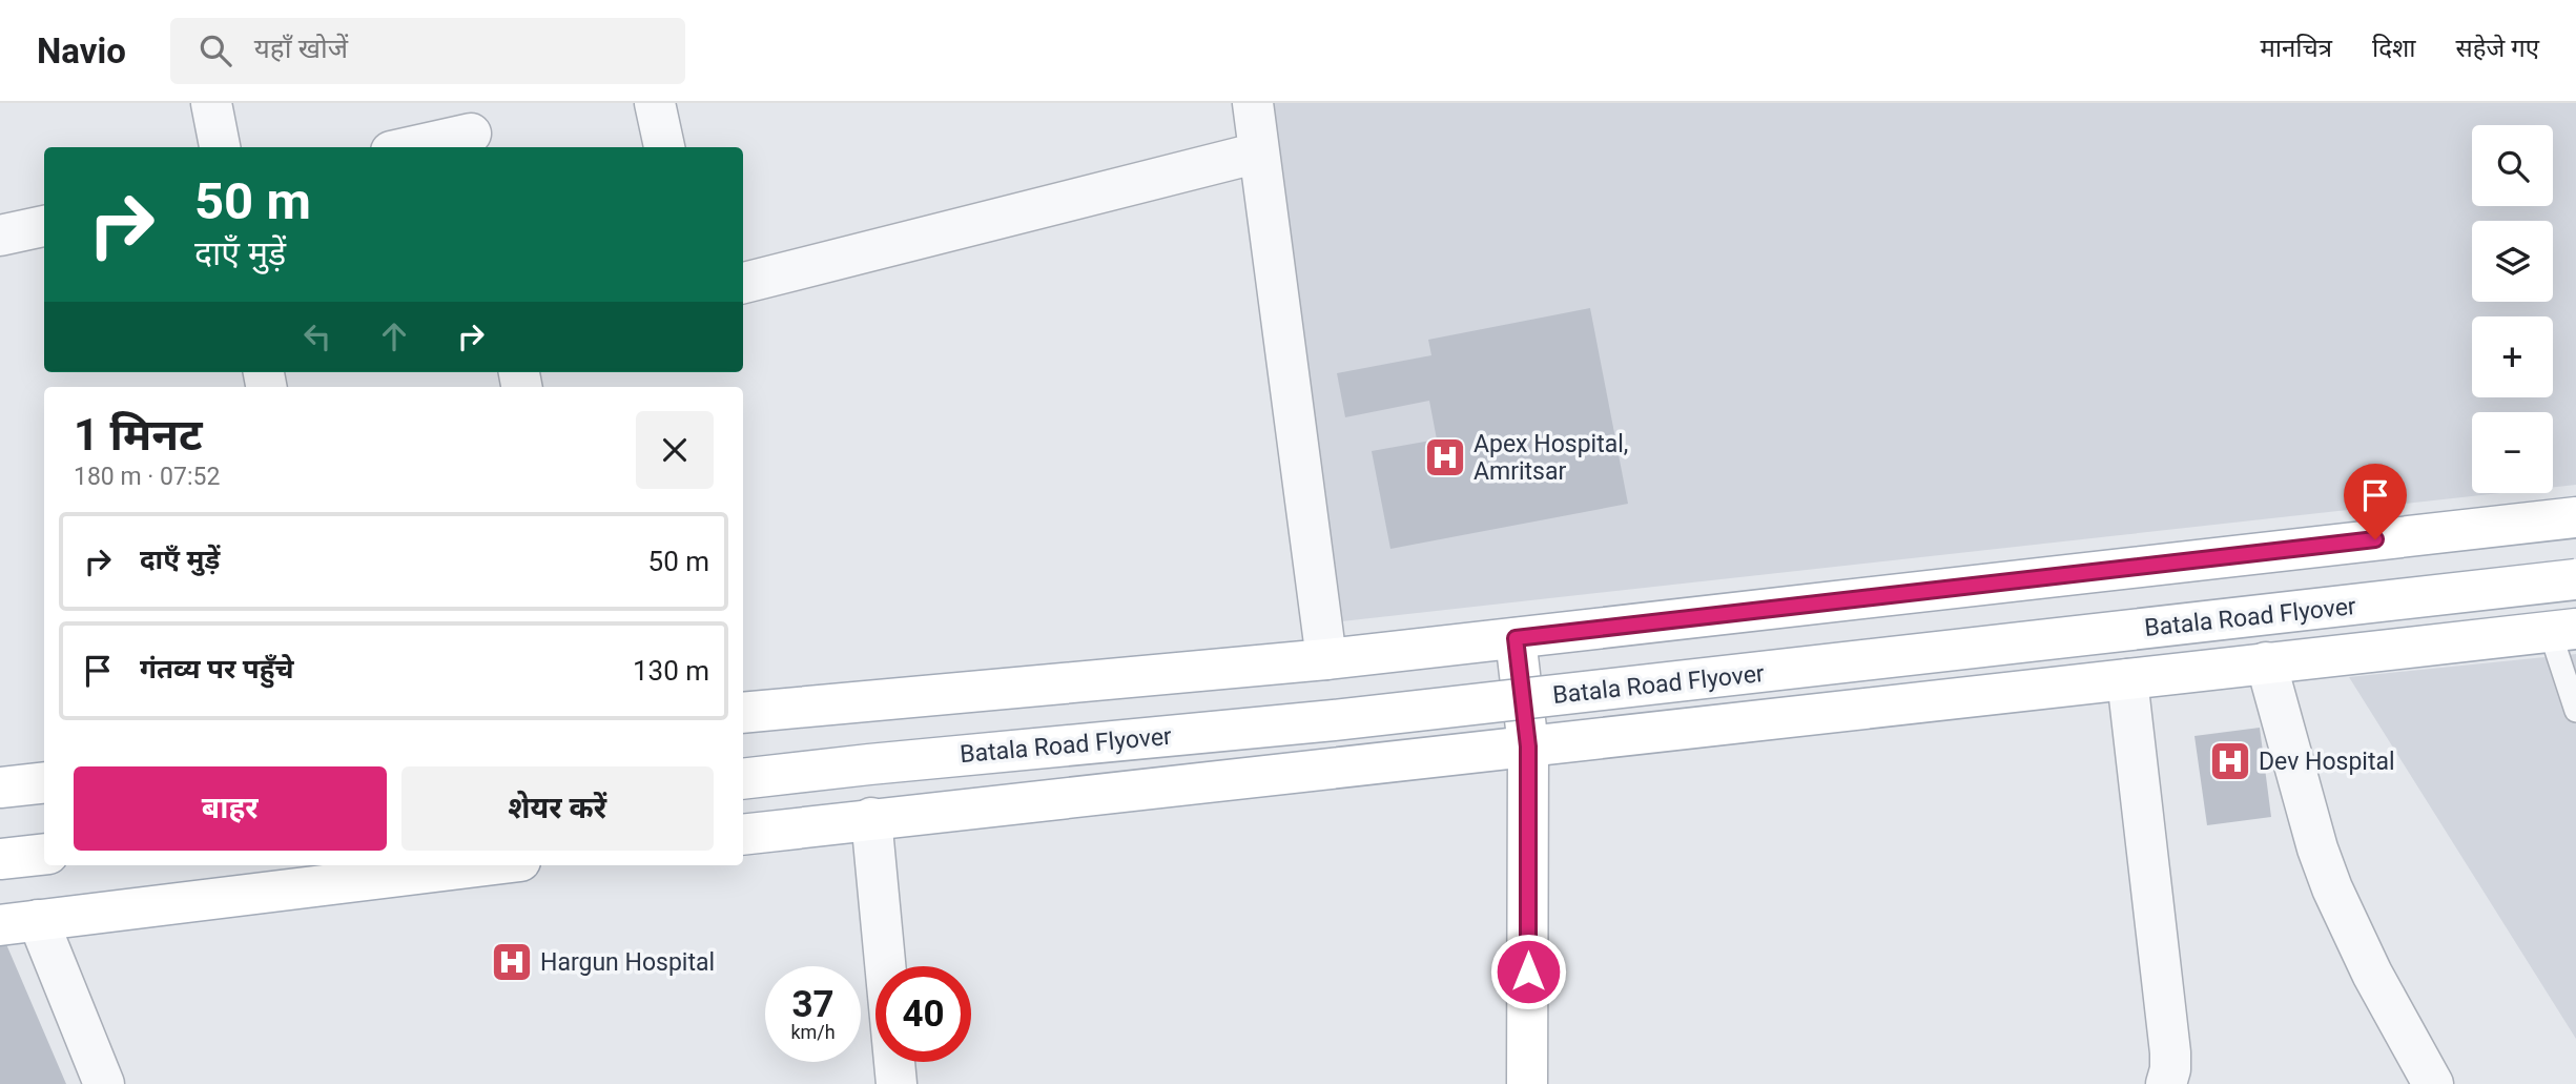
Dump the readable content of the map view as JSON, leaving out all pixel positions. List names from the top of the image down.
{
  "streets": {
    "main road": ["Batala Road Flyover"]
  },
  "places": {
    "hospital": ["Apex Hospital, Amritsar", "Dev Hospital", "Hargun Hospital"]
  },
  "page": {
    "header": "Navio",
    "search": "यहाँ खोजें",
    "nav": ["मानचित्र", "दिशा", "सहेजे गए"],
    "map_buttons": ["+", "−"],
    "turn": ["50 m", "दाएँ मुड़ें"],
    "heading": ["1 मिनट", "180 m · 07:52"],
    "list": [
      {
        "name": "दाएँ मुड़ें",
        "value": "50 m"
      },
      {
        "name": "गंतव्य पर पहुँचे",
        "value": "130 m"
      }
    ],
    "buttons": ["बाहर", "शेयर करें"],
    "speed": "37 km/h",
    "limit": "40"
  }
}
